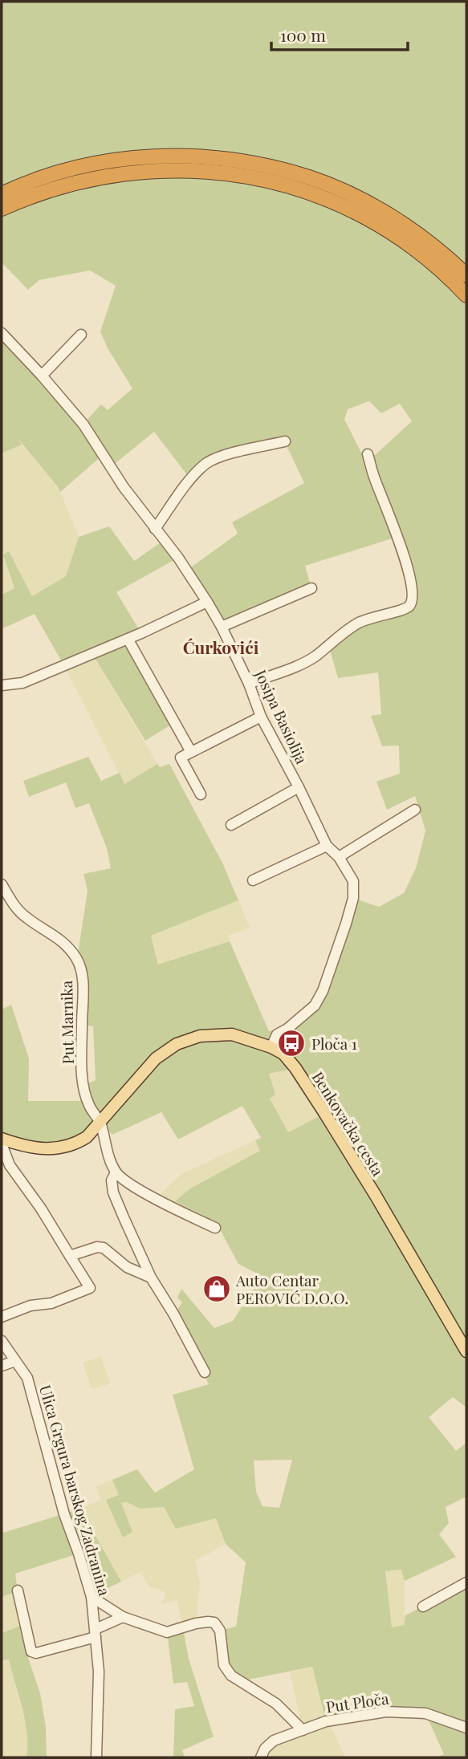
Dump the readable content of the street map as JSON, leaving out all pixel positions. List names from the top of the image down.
{
  "streets": {
    "main road": ["Benkovačka cesta"],
    "street": [
      "Josipa Basiolija",
      "Put Marnika",
      "Ulica Grgura barskog Zadranina",
      "Put Ploča"
    ]
  },
  "crossings": [
    ["Josipa Basiolija", "Benkovačka cesta"],
    ["Put Marnika", "Benkovačka cesta"]
  ],
  "districts": ["Ćurkovići"],
  "places": {
    "bus stop": ["Ploča 1"],
    "shop": ["Auto Centar PEROVIĆ D.O.O."]
  },
  "scale_bar": "100 m"
}
